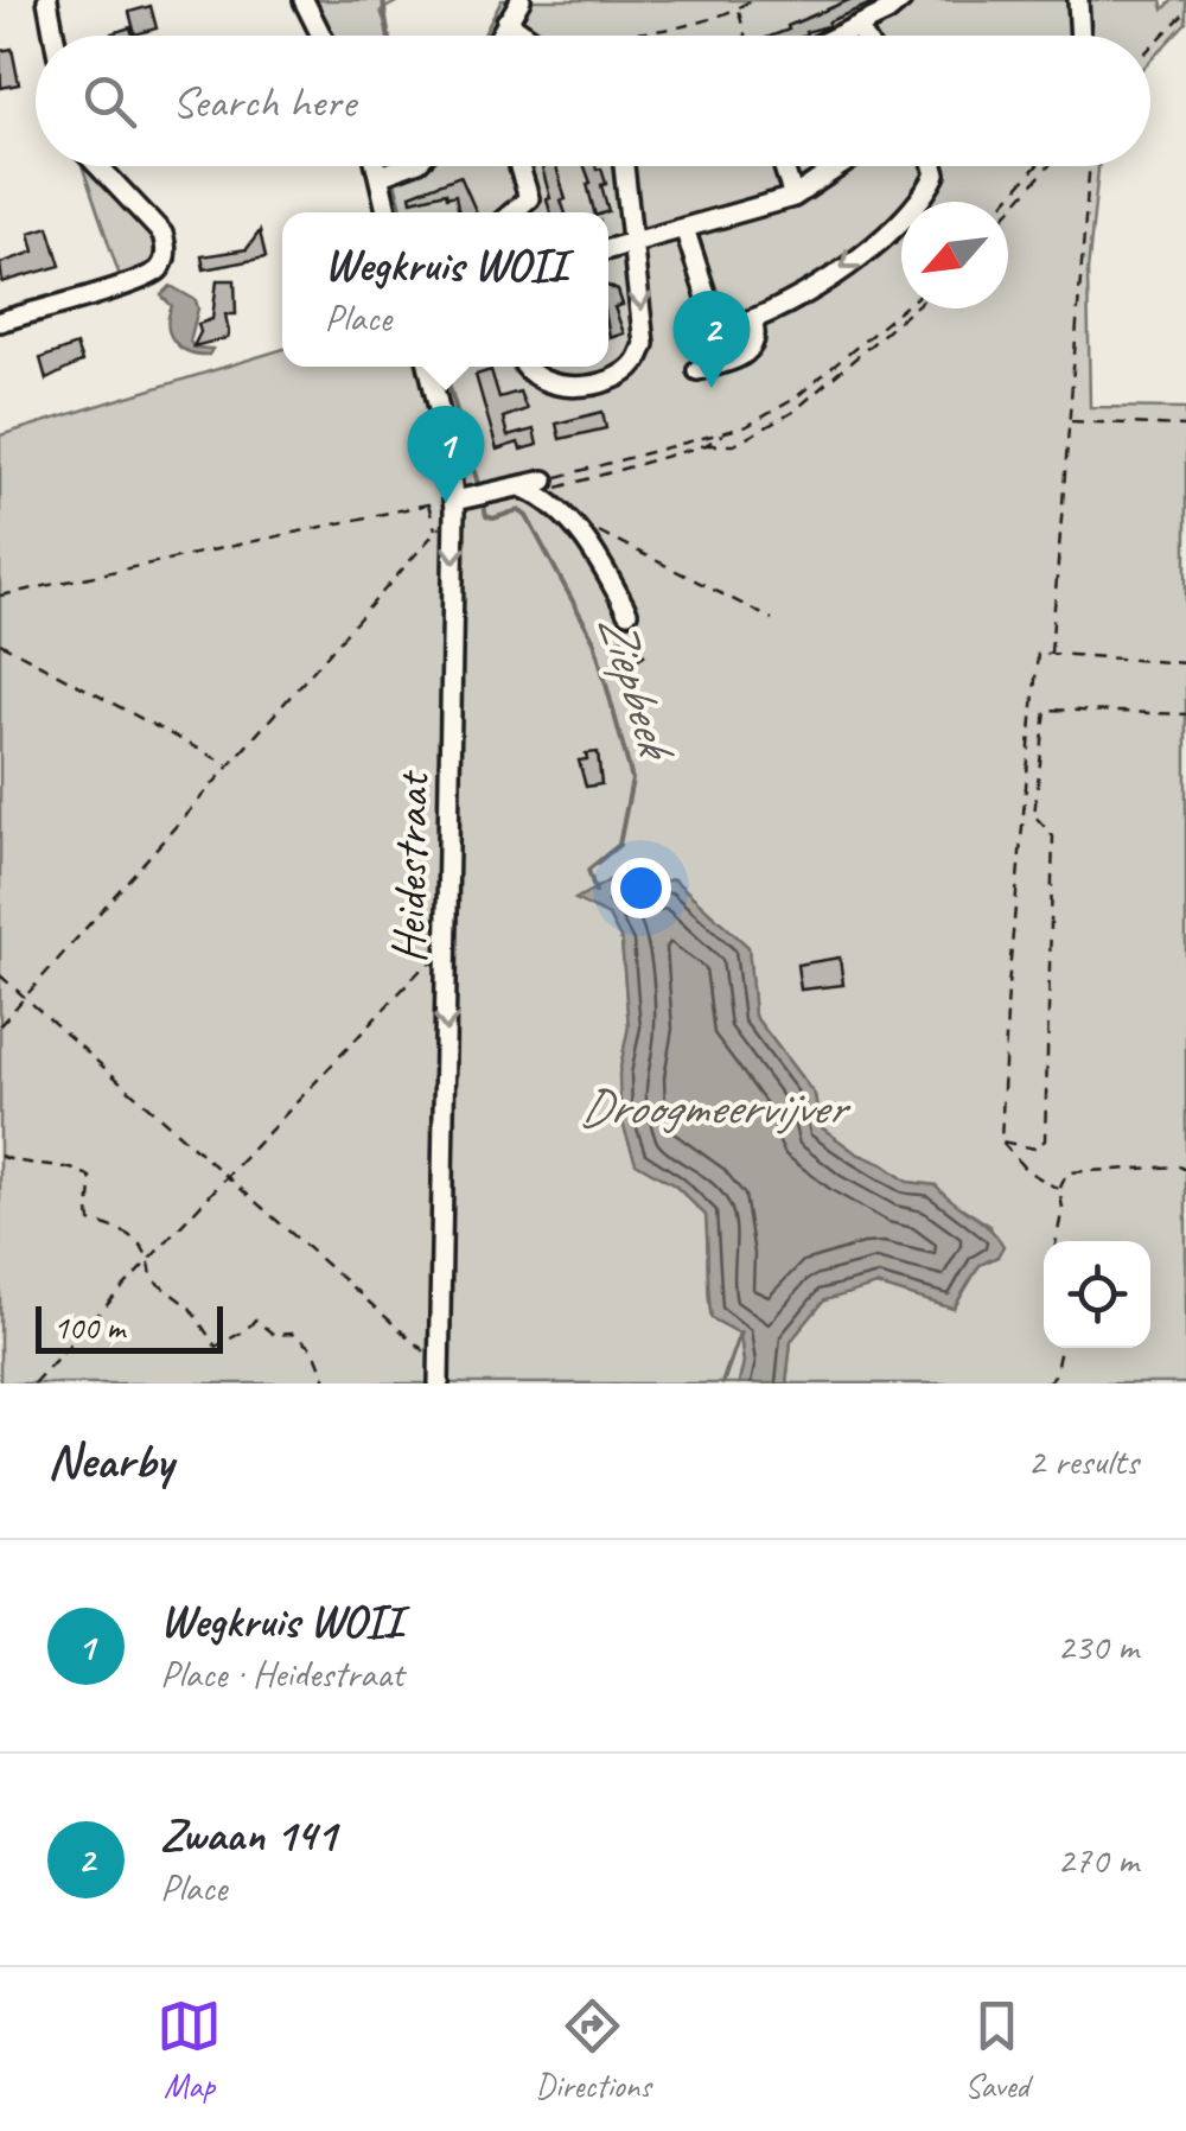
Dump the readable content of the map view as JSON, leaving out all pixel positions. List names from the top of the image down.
{
  "streets": {
    "street": ["Heidestraat"]
  },
  "one_way": ["Heidestraat"],
  "water": ["Ziepbeek", "Droogmeervijver"],
  "scale_bar": "100 m",
  "north": "bottom left",
  "page": {
    "search": "Search here",
    "popup": ["Wegkruis WOII", "Place"],
    "pins": ["2", "1"],
    "scale": "100 m",
    "heading": ["Nearby", "2 results"],
    "list": [
      {
        "mark": "1",
        "name": "Wegkruis WOII",
        "note": "Place · Heidestraat",
        "value": "230 m"
      },
      {
        "mark": "2",
        "name": "Zwaan 141",
        "note": "Place",
        "value": "270 m"
      }
    ],
    "nav": ["Map", "Directions", "Saved"]
  }
}
